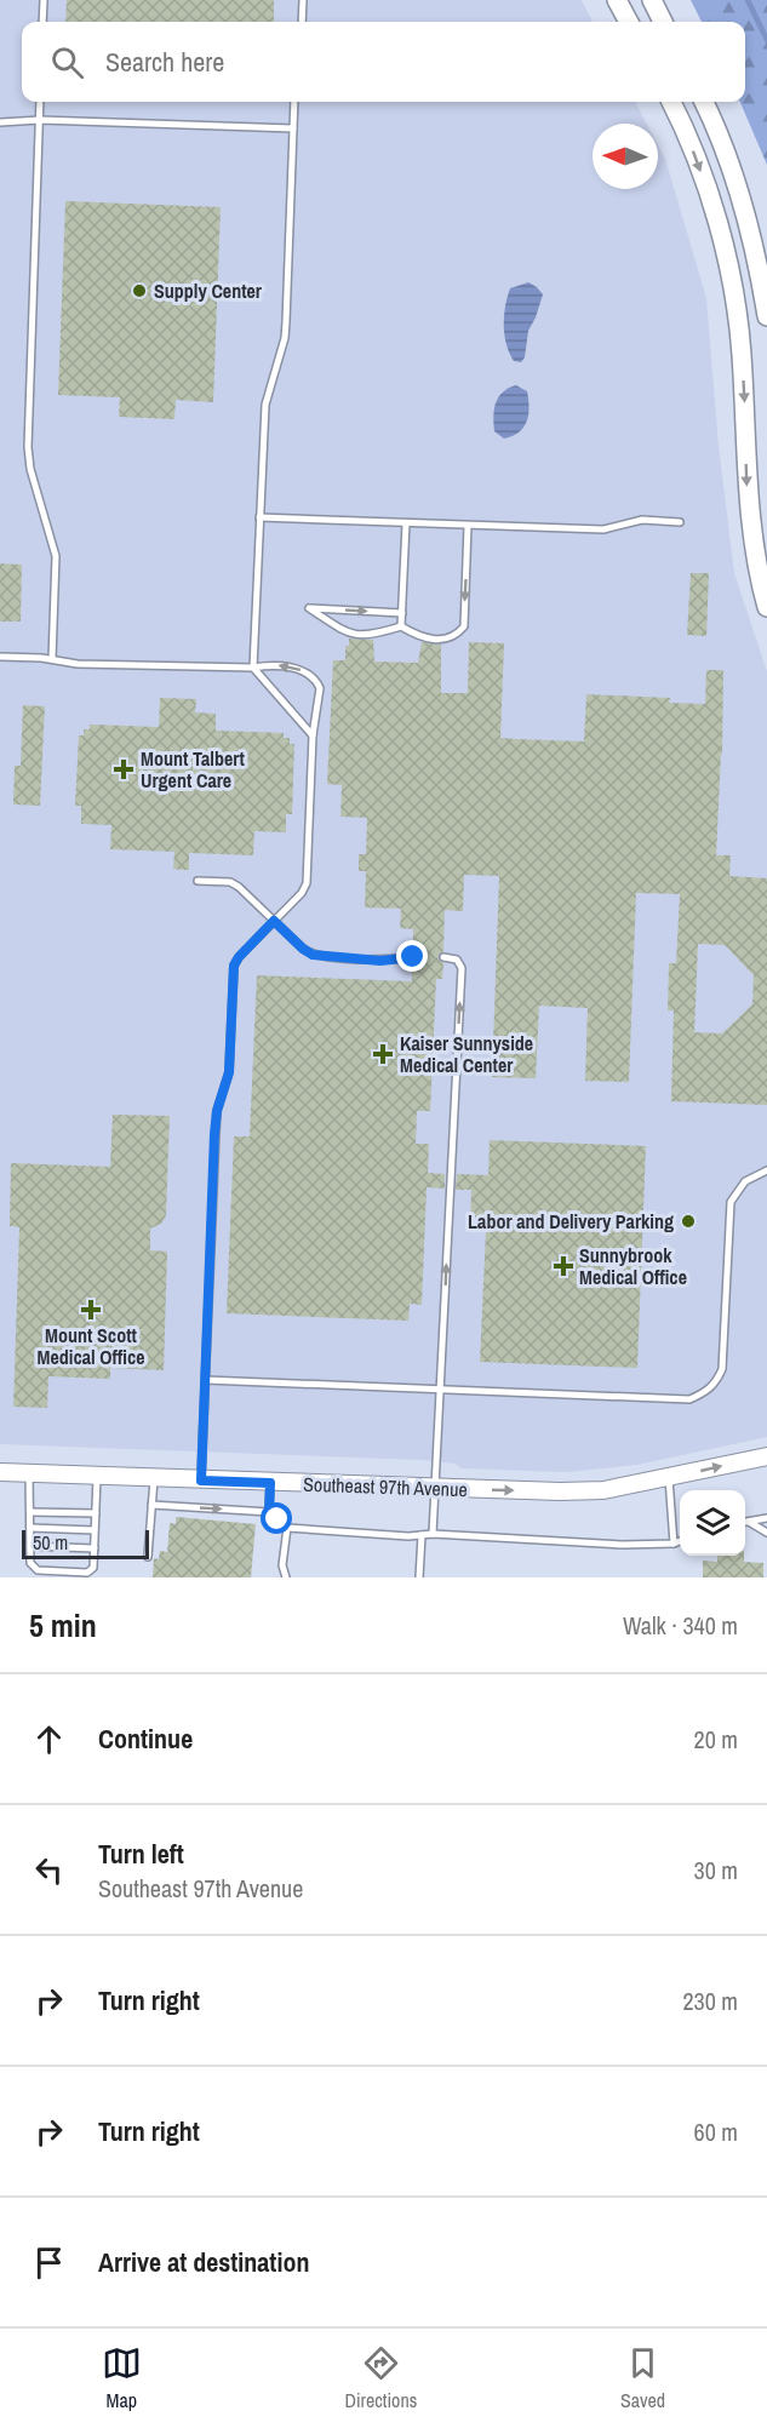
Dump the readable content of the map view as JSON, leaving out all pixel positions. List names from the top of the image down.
{
  "streets": {
    "street": ["Southeast 97th Avenue"]
  },
  "one_way": ["Southeast 97th Avenue"],
  "places": {
    "other": ["Supply Center", "Labor and Delivery Parking"],
    "health": [
      "Mount Talbert Urgent Care",
      "Kaiser Sunnyside Medical Center",
      "Sunnybrook Medical Office",
      "Mount Scott Medical Office"
    ]
  },
  "scale_bar": "50 m",
  "north": "left",
  "page": {
    "search": "Search here",
    "scale": "50 m",
    "heading": ["5 min", "Walk · 340 m"],
    "list": [
      ["Continue", "20 m"],
      ["Turn left", "Southeast 97th Avenue", "30 m"],
      ["Turn right", "230 m"],
      ["Turn right", "60 m"],
      "Arrive at destination"
    ],
    "nav": ["Map", "Directions", "Saved"]
  }
}
